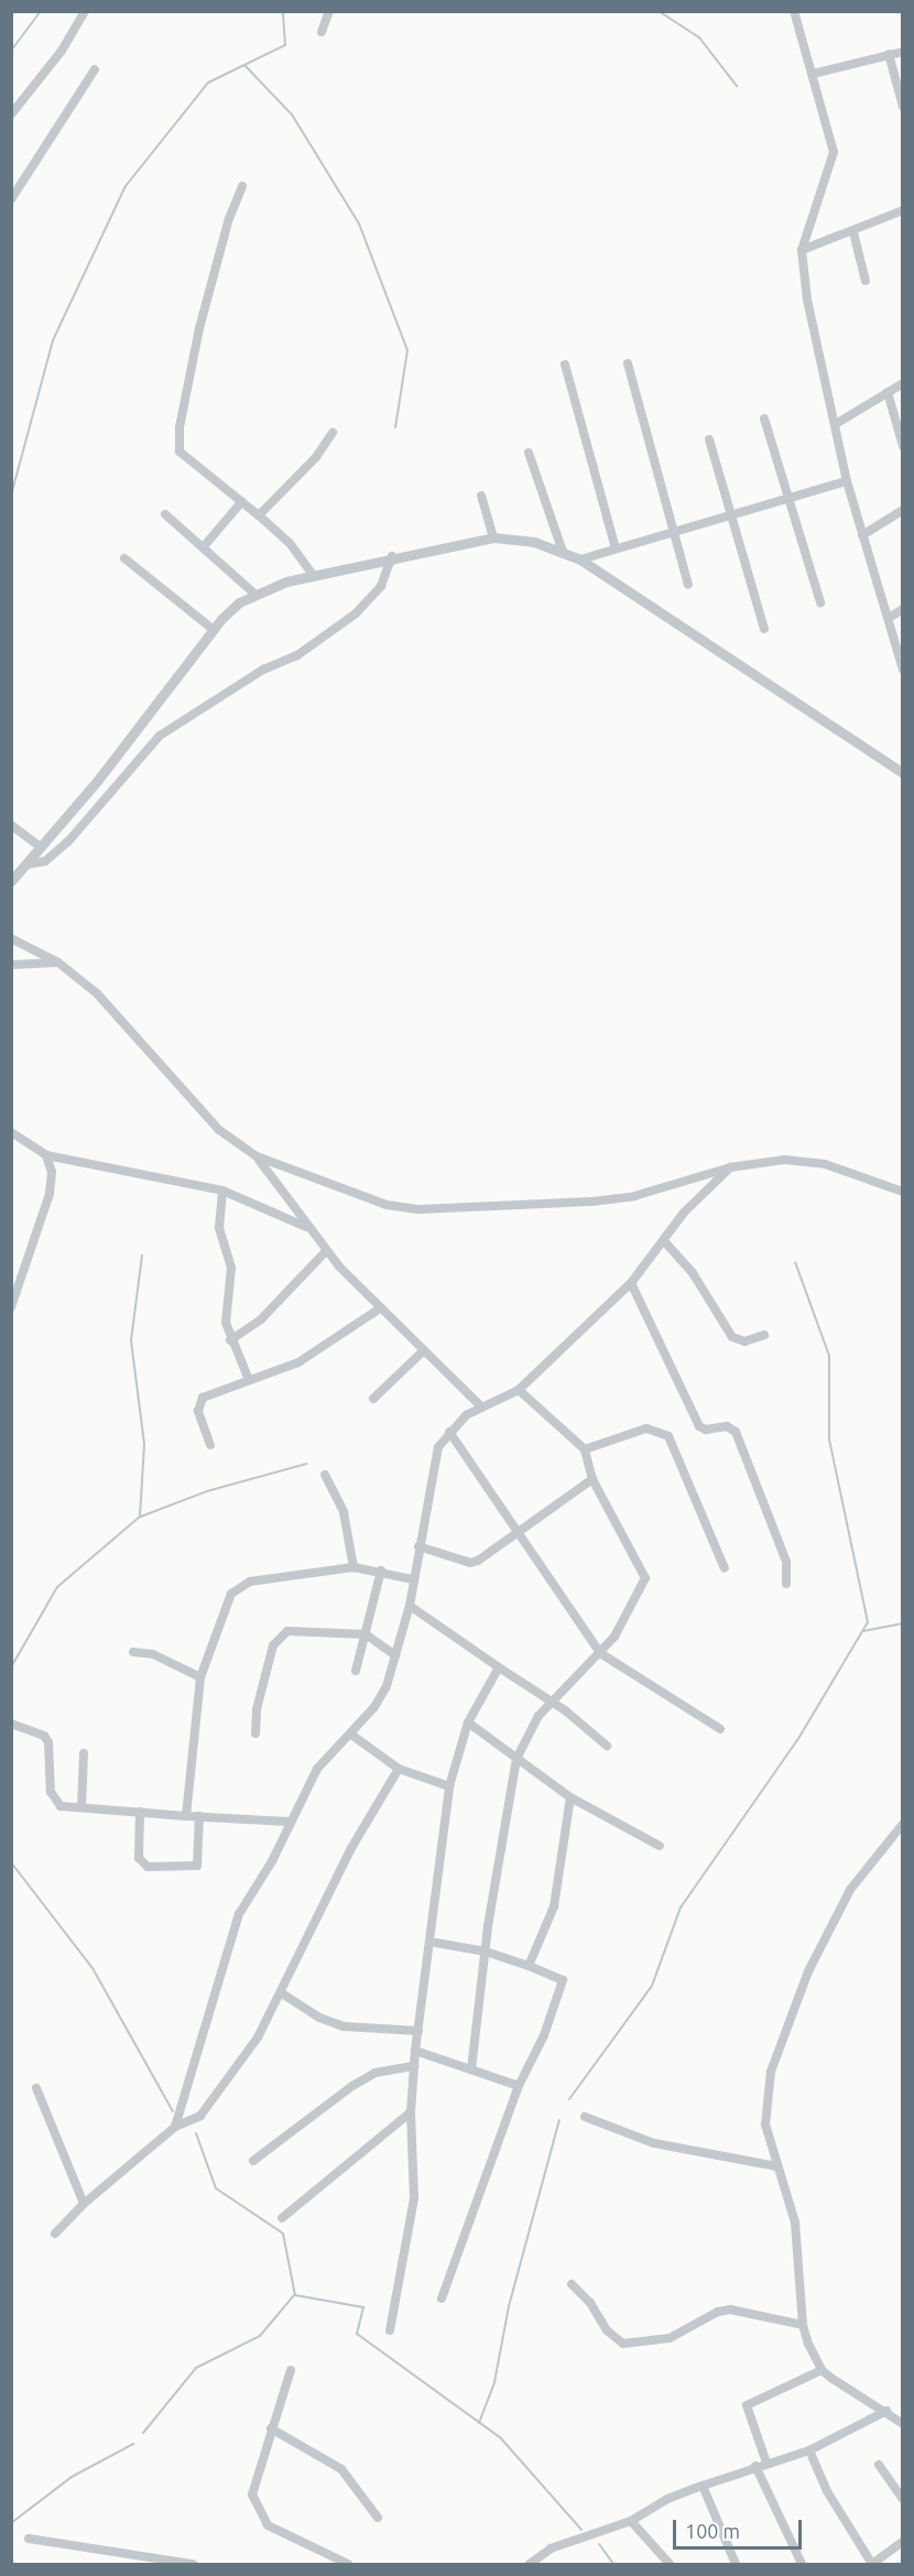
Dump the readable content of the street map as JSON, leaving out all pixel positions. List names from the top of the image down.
{
  "scale_bar": "100 m"
}
